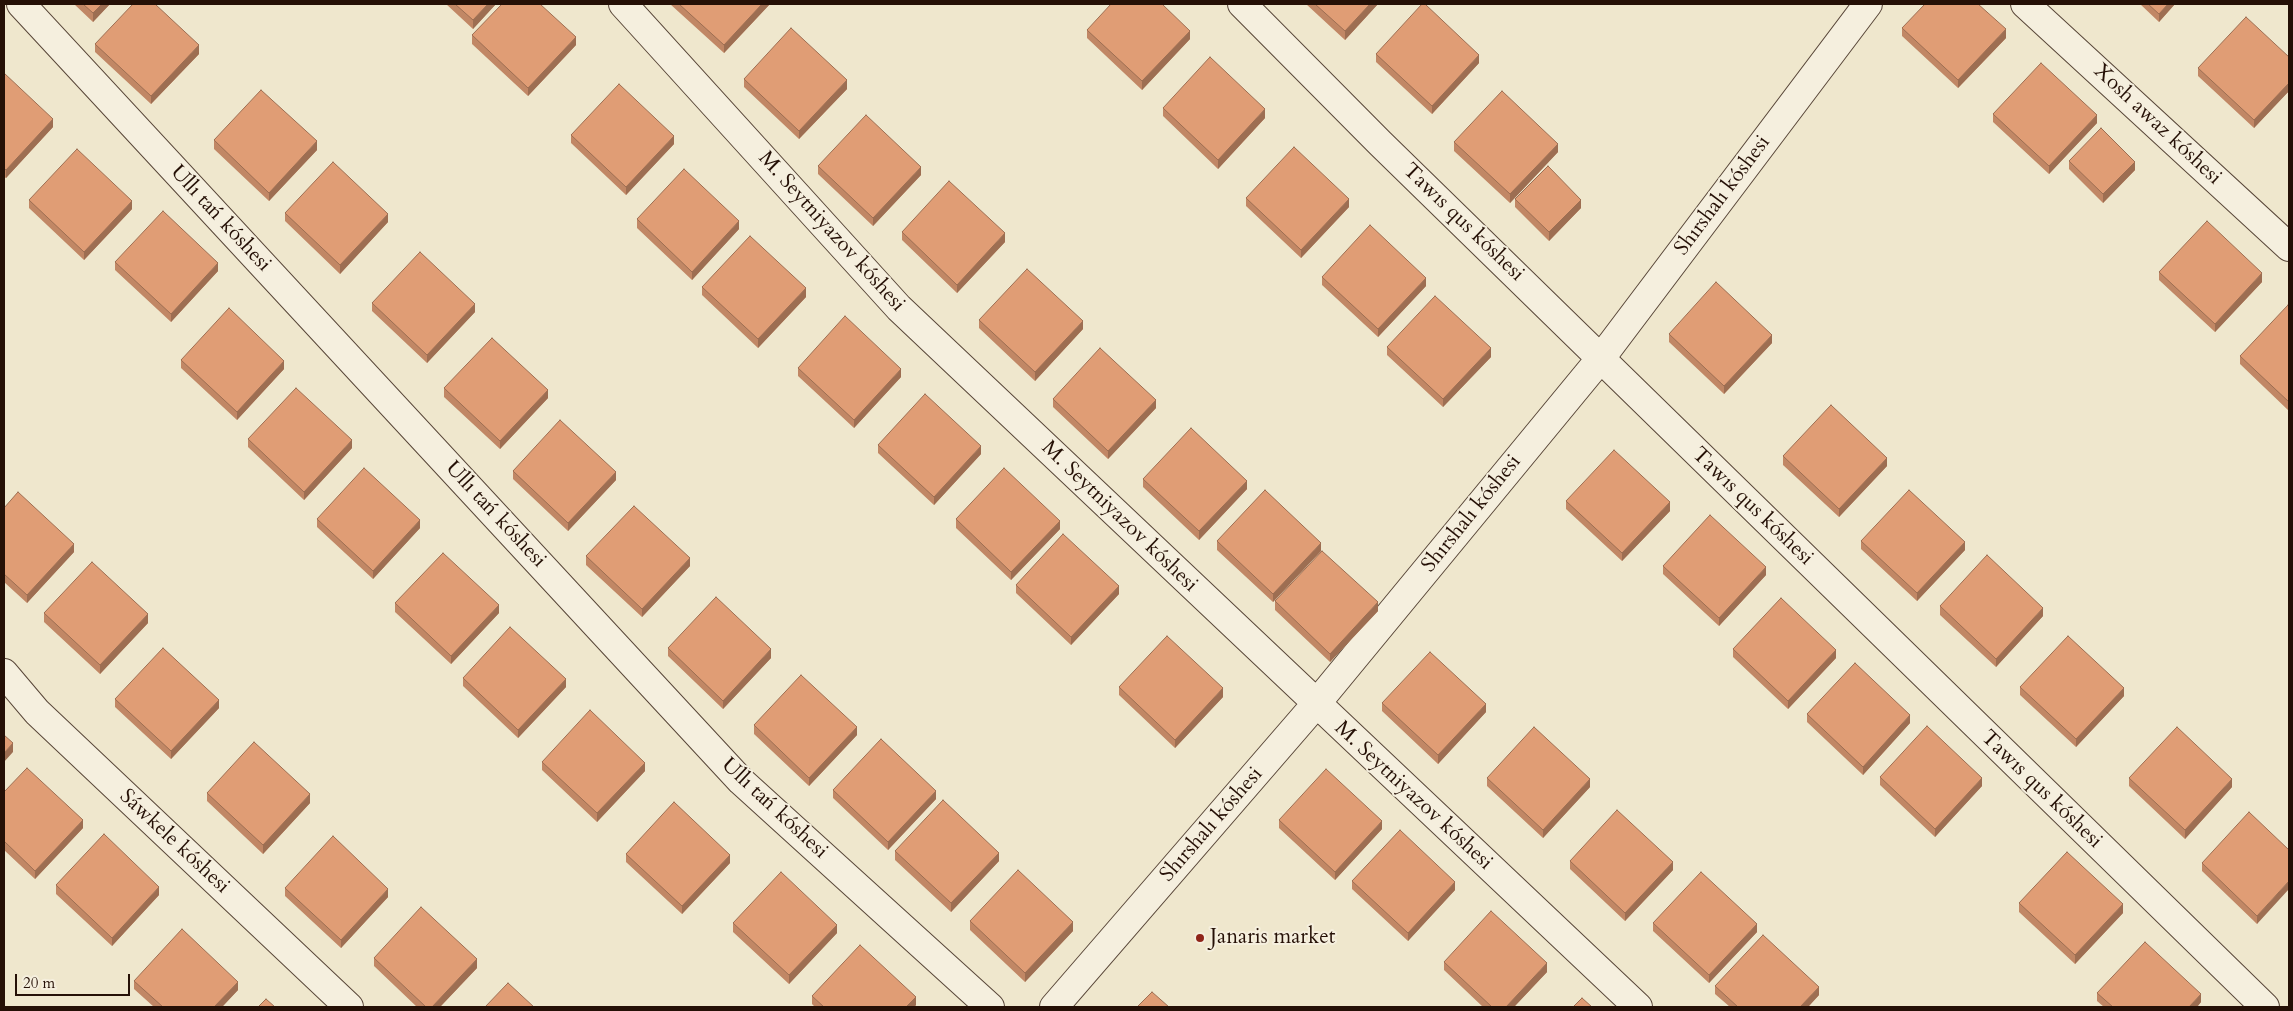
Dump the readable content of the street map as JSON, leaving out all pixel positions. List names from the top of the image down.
{
  "streets": {
    "street": [
      "Xosh awaz kóshesi",
      "Shırshalı kóshesi",
      "Ullı tań kóshesi",
      "Tawıs qus kóshesi",
      "M. Seytniyazov kóshesi",
      "Sáwkele kóshesi"
    ]
  },
  "crossings": [
    ["Shırshalı kóshesi", "Tawıs qus kóshesi"],
    ["Shırshalı kóshesi", "M. Seytniyazov kóshesi"]
  ],
  "places": ["Janaris market"],
  "scale_bar": "20 m"
}
